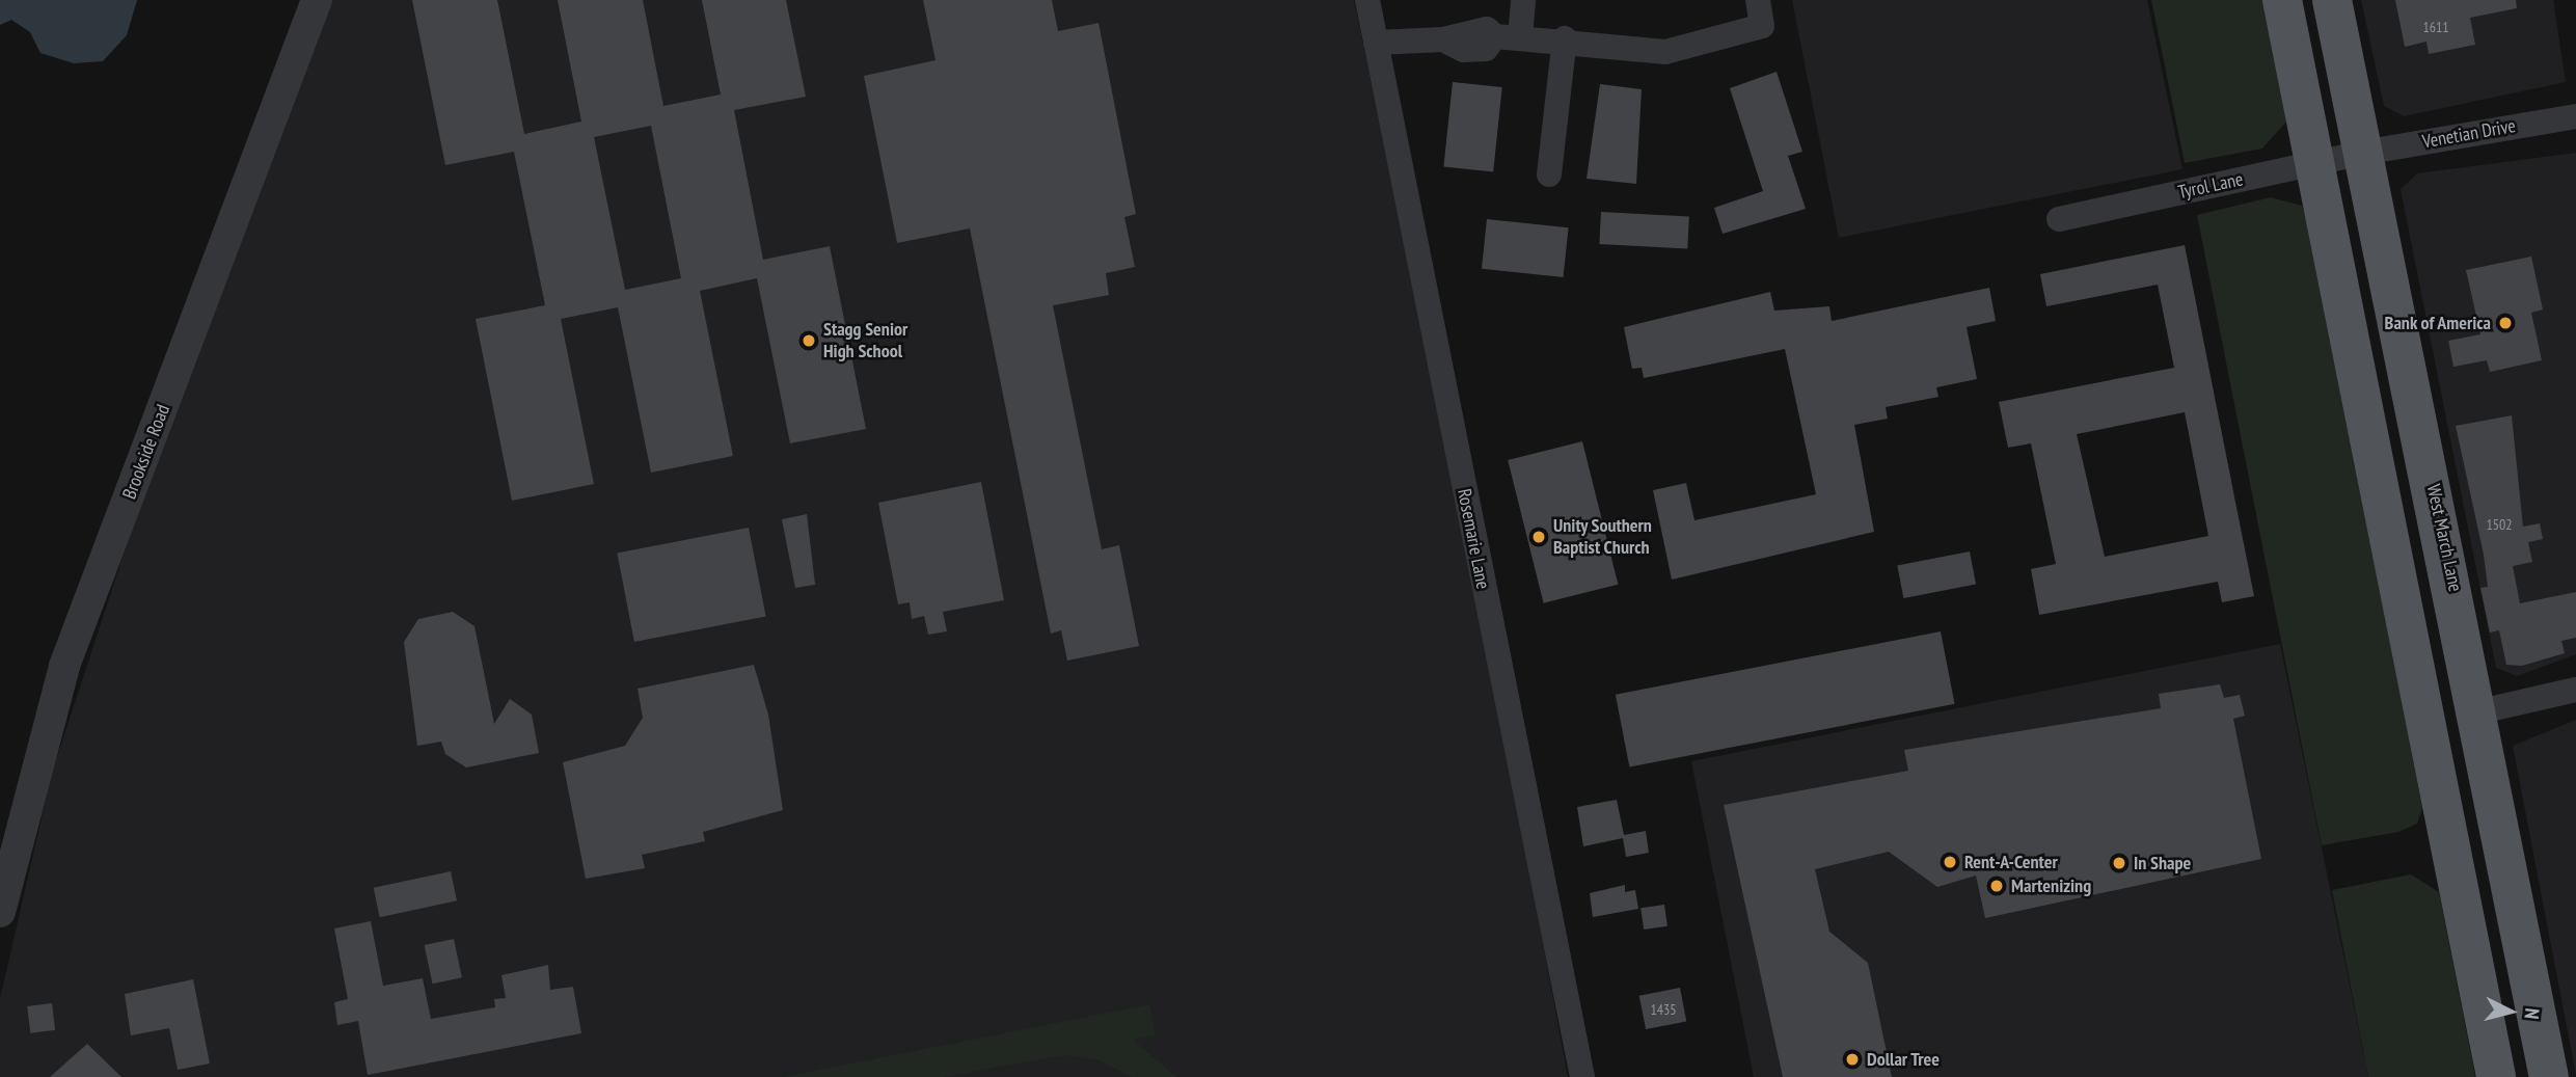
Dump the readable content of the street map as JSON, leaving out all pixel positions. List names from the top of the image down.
{
  "streets": {
    "main road": ["West March Lane"],
    "street": [
      "Venetian Drive",
      "Tyrol Lane",
      "Brookside Road",
      "Rosemarie Lane"
    ]
  },
  "crossings": [
    ["Venetian Drive", "Tyrol Lane"],
    ["Venetian Drive", "West March Lane"],
    ["Tyrol Lane", "West March Lane"]
  ],
  "places": [
    "Bank of America",
    "Stagg Senior High School",
    "Unity Southern Baptist Church",
    "Rent-A-Center",
    "In Shape",
    "Martenizing",
    "Dollar Tree"
  ],
  "house_numbers": ["1611", "1502", "1435"],
  "north": "right"
}
